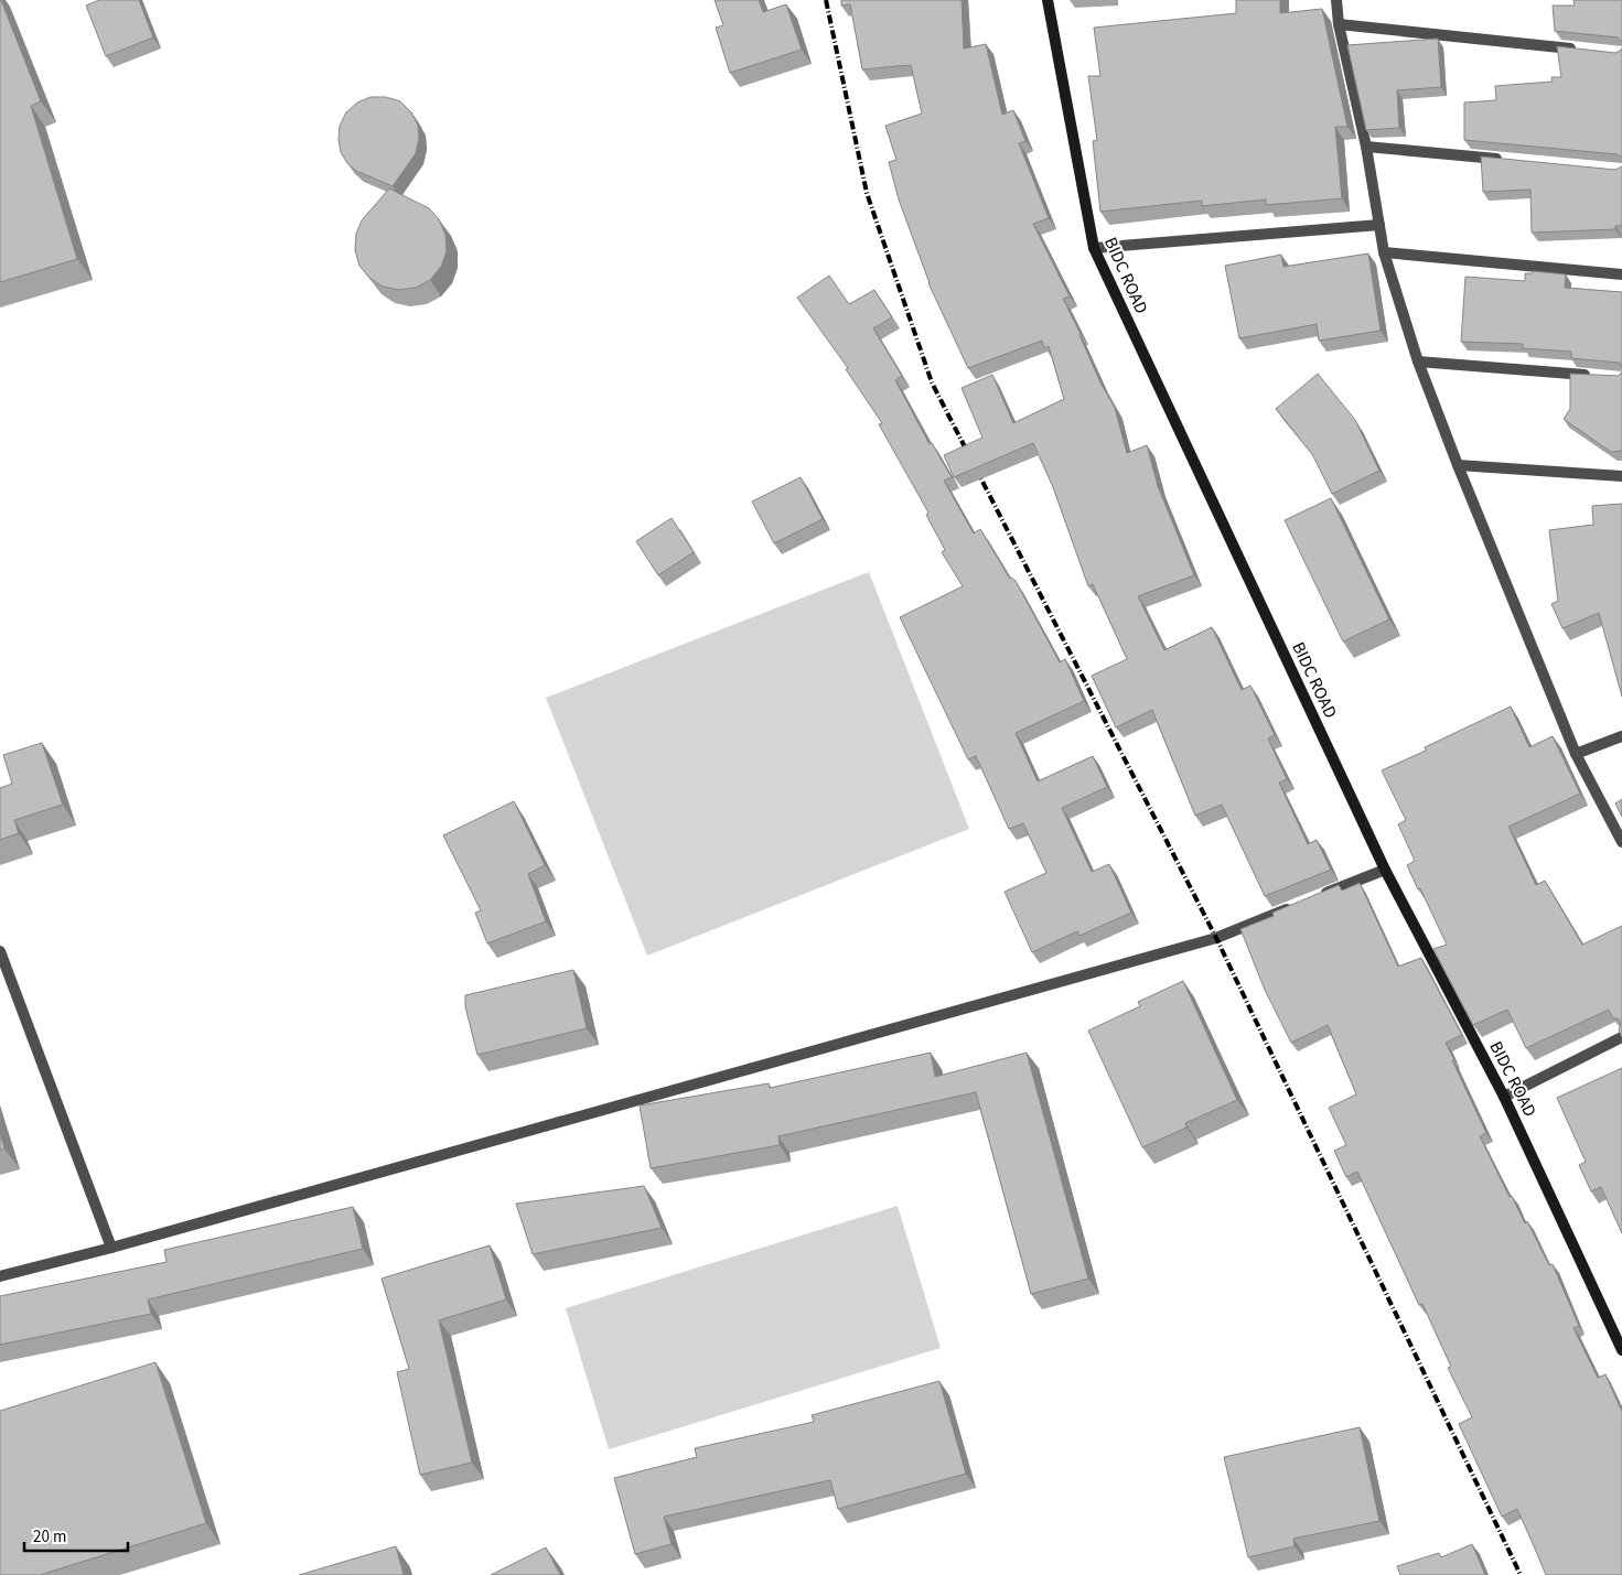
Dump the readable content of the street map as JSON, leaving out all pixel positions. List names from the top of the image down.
{
  "streets": {
    "main road": ["BIDC ROAD"]
  },
  "scale_bar": "20 m"
}
